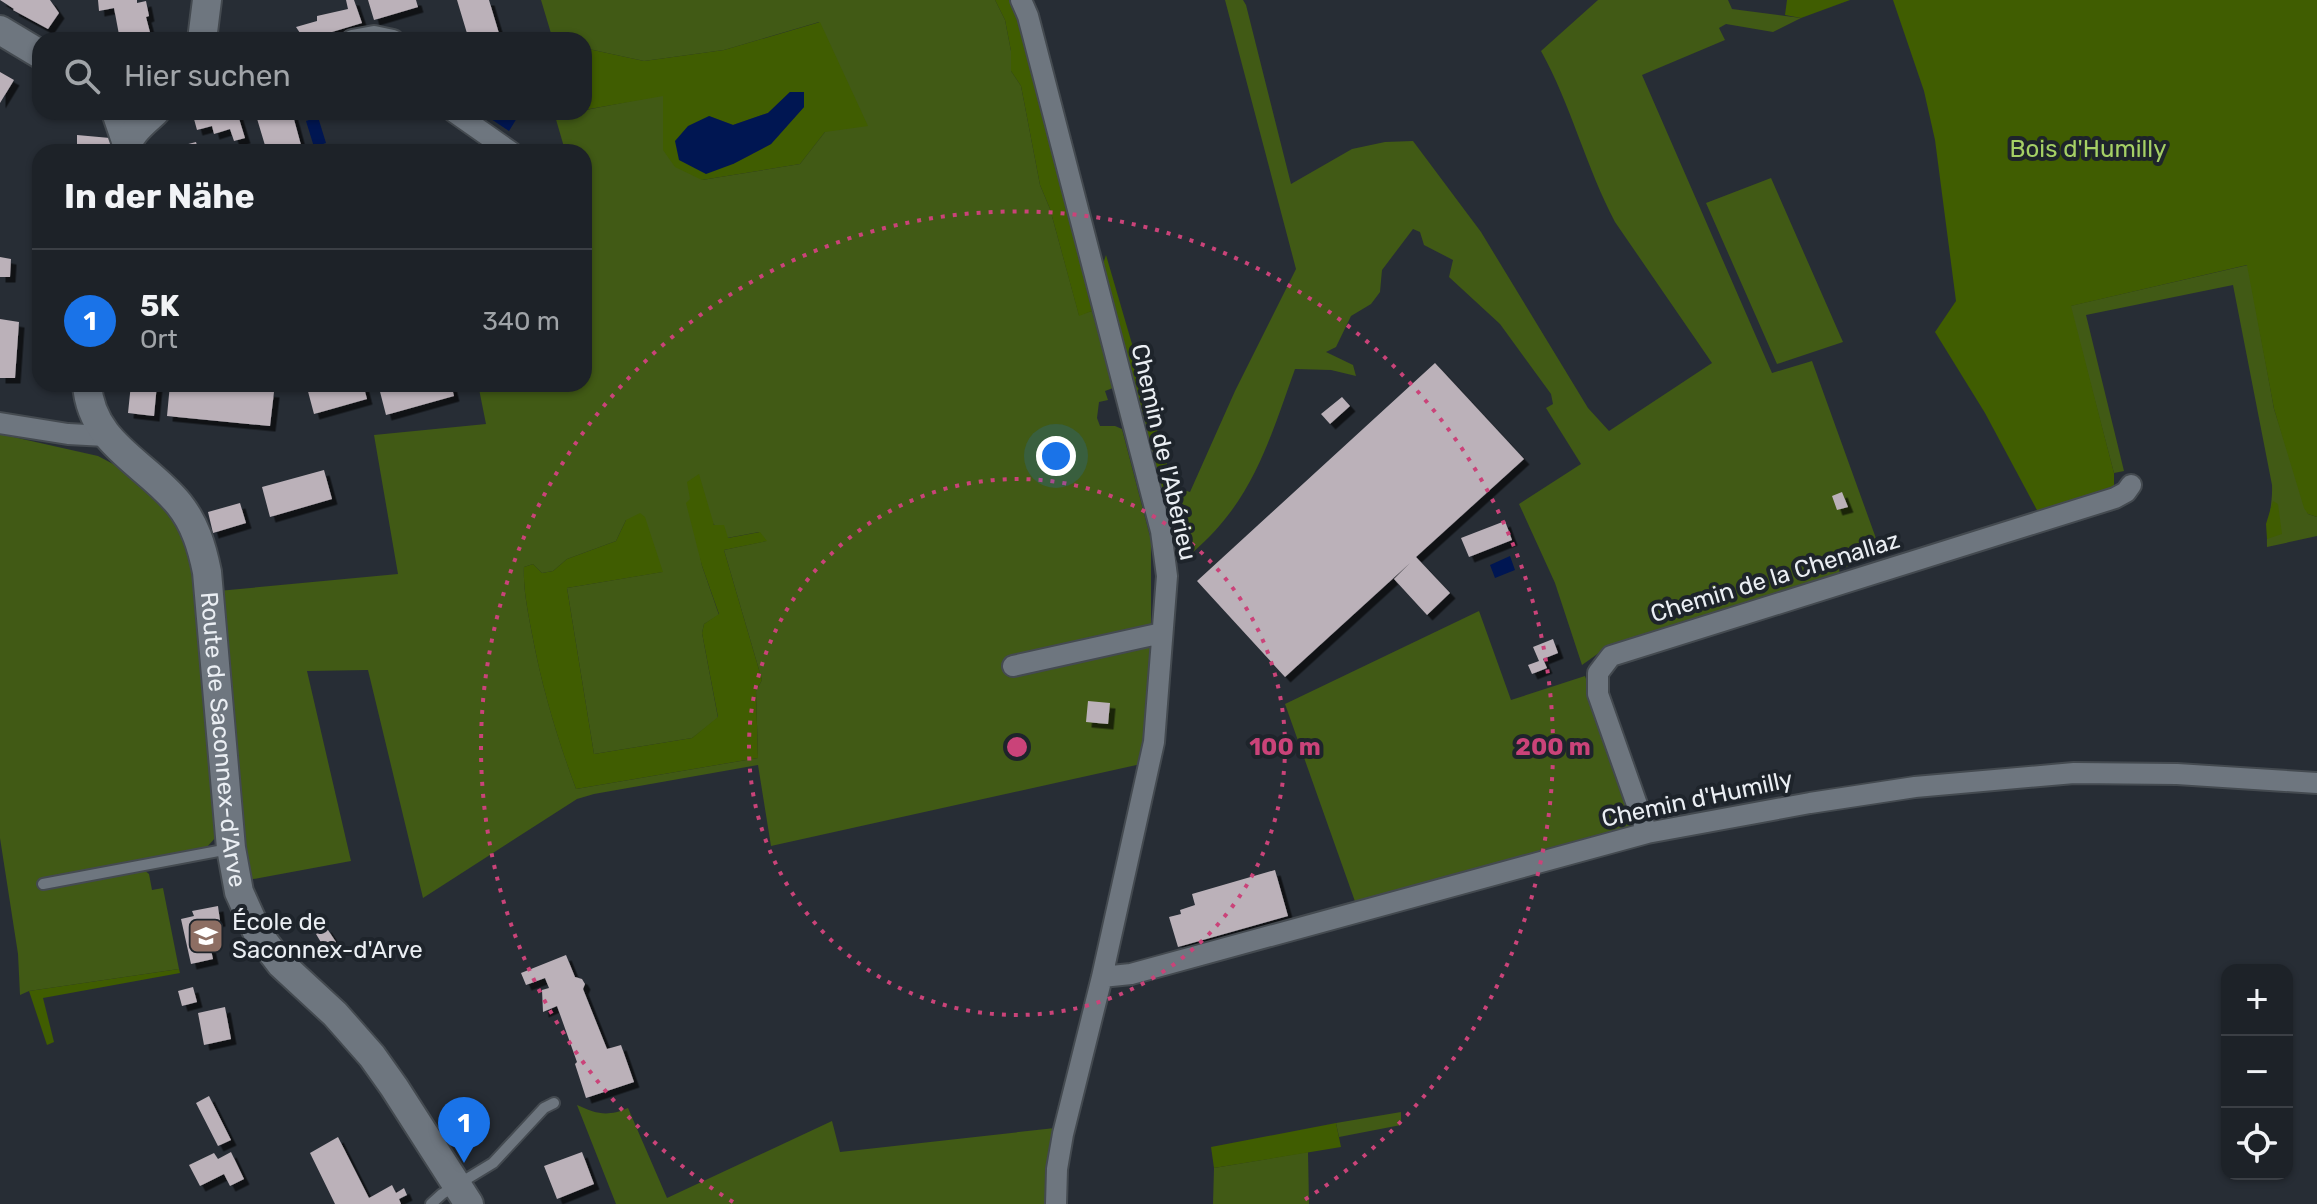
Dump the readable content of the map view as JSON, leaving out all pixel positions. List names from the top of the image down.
{
  "streets": {
    "street": [
      "Chemin de l'Abérieu",
      "Chemin de la Chenallaz",
      "Route de Saconnex-d'Arve",
      "Chemin d'Humilly"
    ]
  },
  "crossings": [
    ["Chemin de l'Abérieu", "Chemin d'Humilly"],
    ["Chemin de la Chenallaz", "Chemin d'Humilly"]
  ],
  "parks": ["Bois d'Humilly"],
  "places": {
    "school or university": ["École de Saconnex-d'Arve"]
  },
  "page": {
    "search": "Hier suchen",
    "heading": "In der Nähe",
    "list": [
      {
        "mark": "1",
        "name": "5K",
        "note": "Ort",
        "value": "340 m"
      }
    ],
    "map_buttons": ["+", "−"],
    "pins": "1"
  },
  "rings": ["100 m", "200 m"]
}
